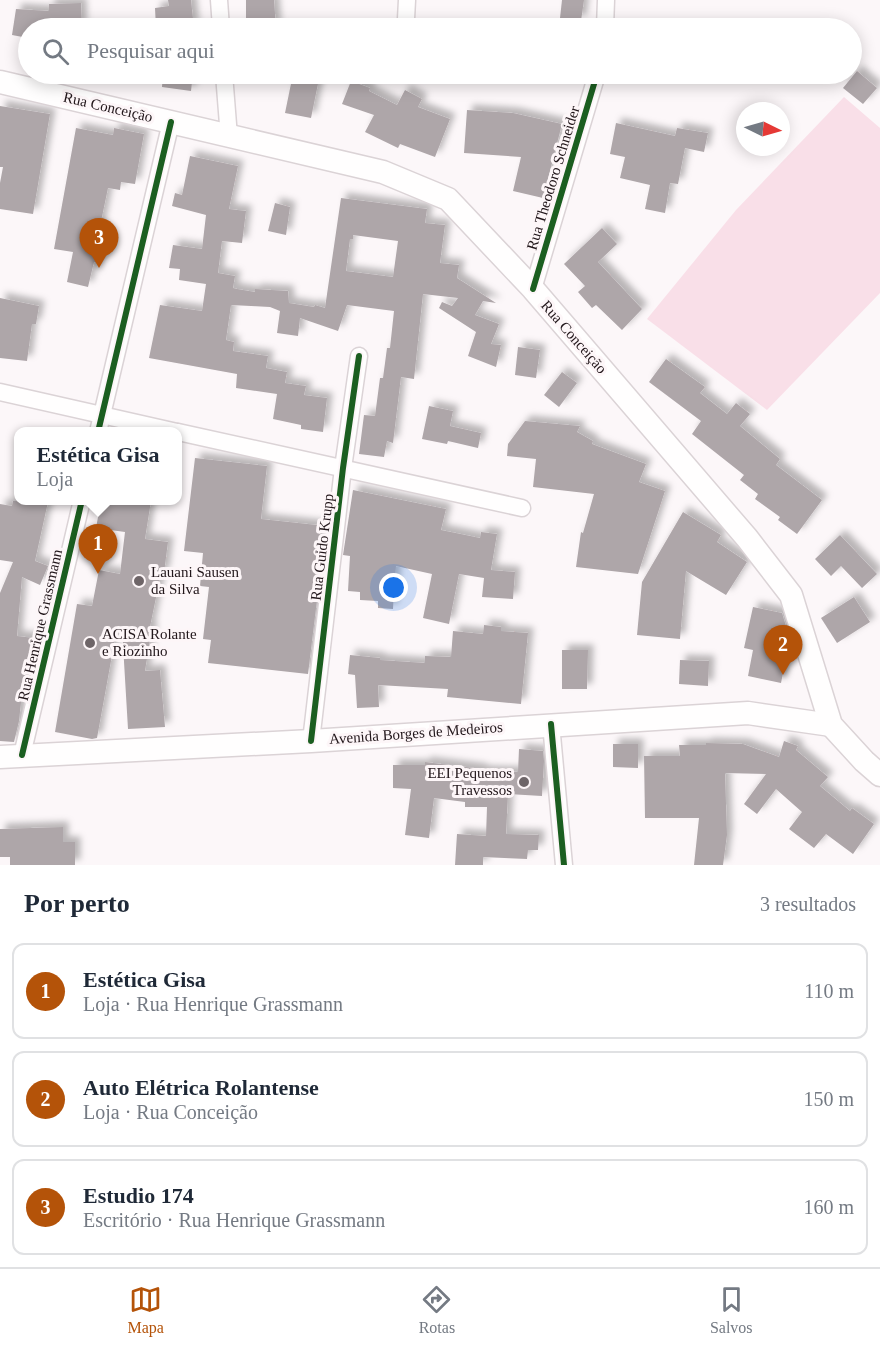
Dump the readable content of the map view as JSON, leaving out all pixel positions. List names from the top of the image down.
{
  "streets": {
    "main road": ["Rua Conceição", "Avenida Borges de Medeiros"],
    "street": ["Rua Theodoro Schneider", "Rua Guido Krupp", "Rua Henrique Grassmann"]
  },
  "crossings": [
    ["Rua Conceição", "Rua Theodoro Schneider"],
    ["Rua Conceição", "Avenida Borges de Medeiros"],
    ["Rua Guido Krupp", "Avenida Borges de Medeiros"],
    ["Rua Henrique Grassmann", "Avenida Borges de Medeiros"]
  ],
  "places": ["Lauani Sausen da Silva", "ACISA Rolante e Riozinho", "EEI Pequenos Travessos"],
  "north": "right",
  "page": {
    "search": "Pesquisar aqui",
    "pins": ["3", "1", "2"],
    "popup": ["Estética Gisa", "Loja"],
    "heading": ["Por perto", "3 resultados"],
    "list": [
      {
        "mark": "1",
        "name": "Estética Gisa",
        "note": "Loja · Rua Henrique Grassmann",
        "value": "110 m"
      },
      {
        "mark": "2",
        "name": "Auto Elétrica Rolantense",
        "note": "Loja · Rua Conceição",
        "value": "150 m"
      },
      {
        "mark": "3",
        "name": "Estudio 174",
        "note": "Escritório · Rua Henrique Grassmann",
        "value": "160 m"
      }
    ],
    "nav": ["Mapa", "Rotas", "Salvos"]
  }
}
